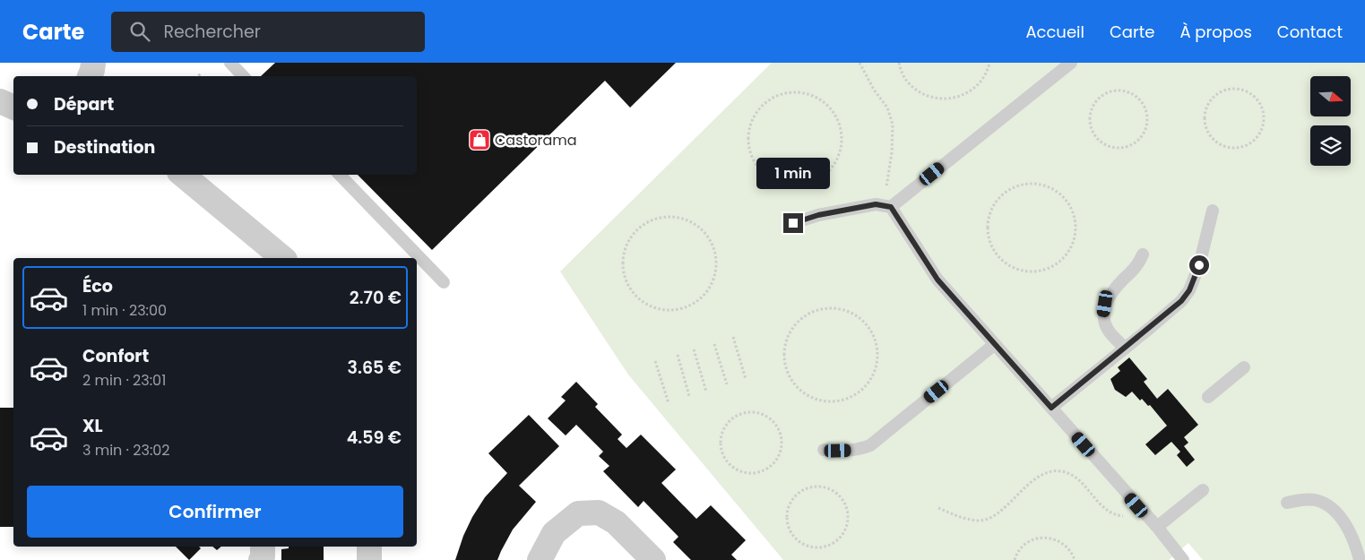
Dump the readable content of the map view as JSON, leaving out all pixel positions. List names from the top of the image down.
{
  "places": {
    "shop": ["Castorama"]
  },
  "north": "right",
  "page": {
    "header": "Carte",
    "search": "Rechercher",
    "nav": [
      "Accueil",
      "Carte",
      "À propos",
      "Contact"
    ],
    "banner": ["Départ", "Destination"],
    "bubble": "1 min",
    "list": [
      {
        "name": "Éco",
        "note": "1 min · 23:00",
        "value": "2.70 €"
      },
      {
        "name": "Confort",
        "note": "2 min · 23:01",
        "value": "3.65 €"
      },
      {
        "name": "XL",
        "note": "3 min · 23:02",
        "value": "4.59 €"
      }
    ],
    "buttons": "Confirmer"
  }
}
